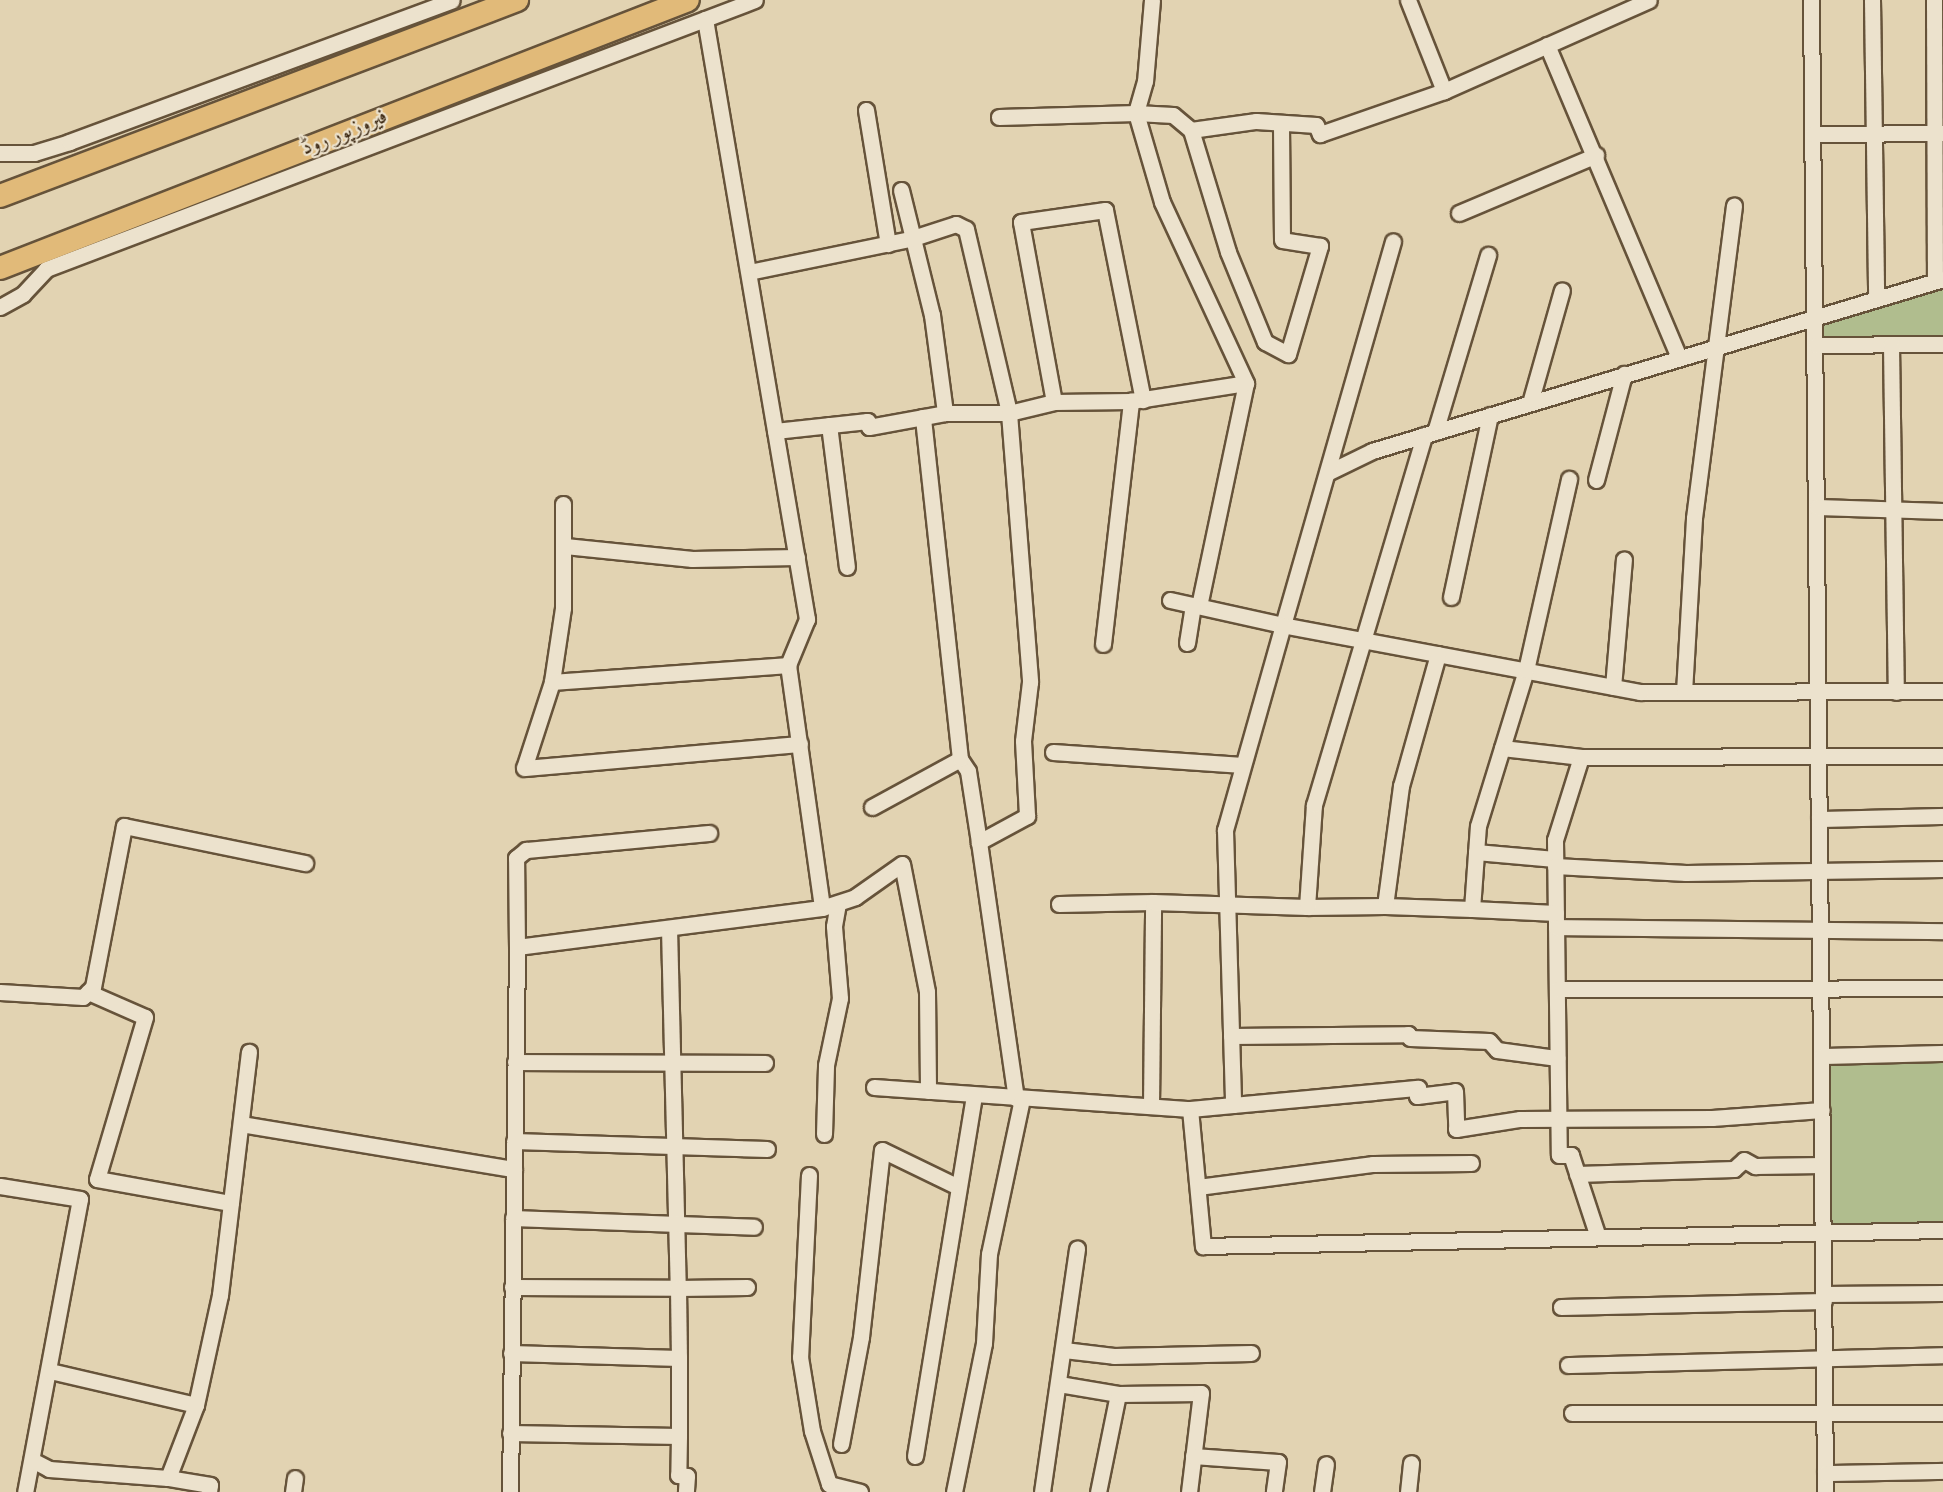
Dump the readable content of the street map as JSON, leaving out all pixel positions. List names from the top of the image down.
{
  "streets": {
    "main road": ["فیروزپور روڈ"]
  }
}
